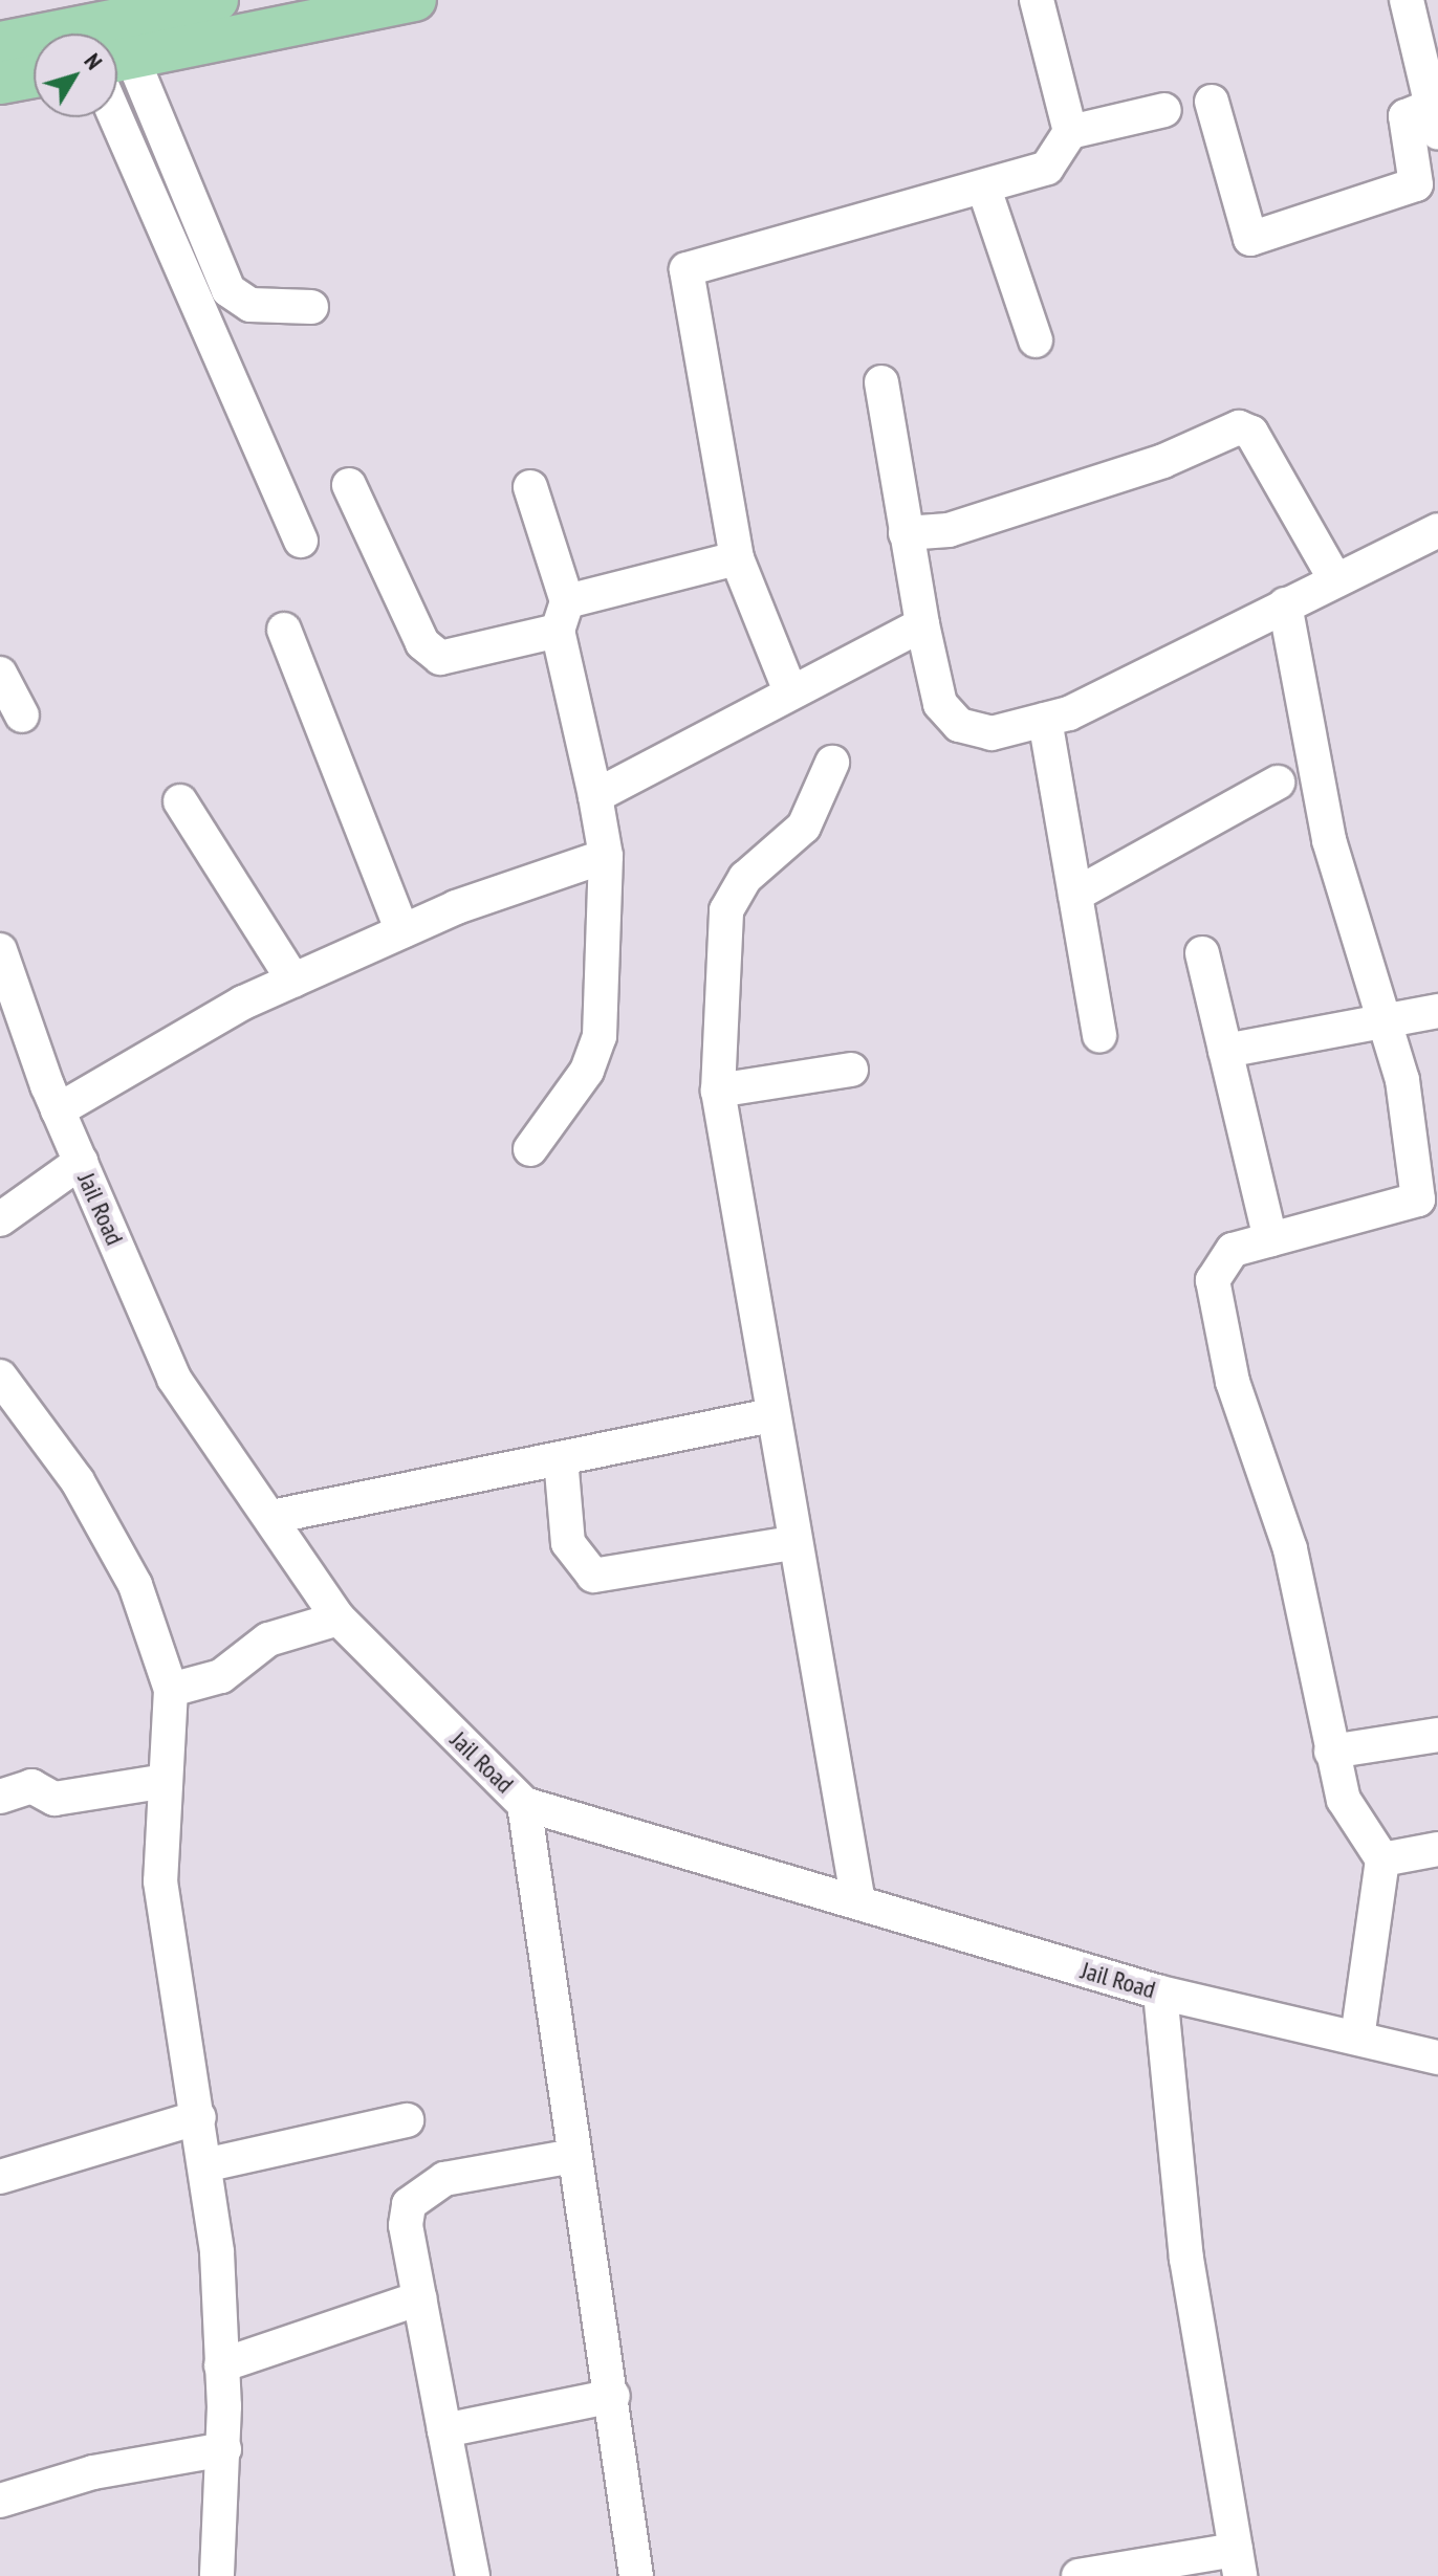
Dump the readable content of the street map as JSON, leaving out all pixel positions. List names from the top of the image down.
{
  "streets": {
    "street": ["Jail Road"]
  },
  "north": "top right"
}
